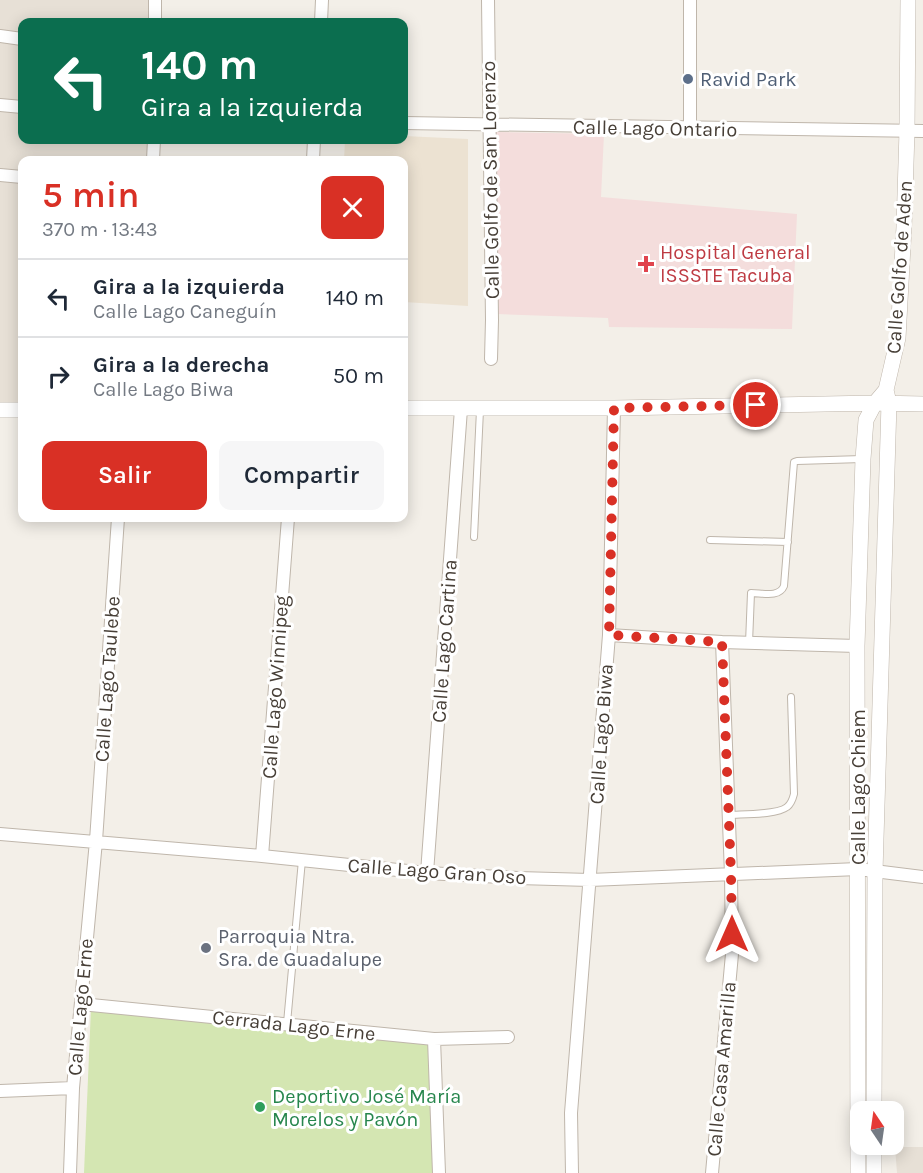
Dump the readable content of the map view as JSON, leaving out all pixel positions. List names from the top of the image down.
{
  "streets": {
    "street": [
      "Calle Lago Ontario",
      "Calle Golfo de San Lorenzo",
      "Calle Golfo de Aden",
      "Calle Lago Cartina",
      "Calle Lago Taulebe",
      "Calle Lago Winnipeg",
      "Calle Lago Biwa",
      "Calle Lago Chiem",
      "Calle Lago Gran Oso",
      "Calle Lago Erne",
      "Cerrada Lago Erne",
      "Calle Casa Amarilla"
    ]
  },
  "crossings": [
    ["Calle Lago Ontario", "Calle Golfo de San Lorenzo"],
    ["Calle Lago Ontario", "Calle Golfo de Aden"],
    ["Calle Golfo de Aden", "Calle Lago Chiem"],
    ["Calle Lago Cartina", "Calle Lago Gran Oso"],
    ["Calle Lago Taulebe", "Calle Lago Gran Oso"],
    ["Calle Lago Taulebe", "Calle Lago Erne"],
    ["Calle Lago Winnipeg", "Calle Lago Gran Oso"],
    ["Calle Lago Biwa", "Calle Lago Gran Oso"],
    ["Calle Lago Chiem", "Calle Lago Gran Oso"],
    ["Calle Lago Gran Oso", "Calle Lago Erne"],
    ["Calle Lago Gran Oso", "Calle Casa Amarilla"],
    ["Calle Lago Erne", "Cerrada Lago Erne"]
  ],
  "places": {
    "other": ["Ravid Park", "Parroquia Ntra. Sra. de Guadalupe", "Deportivo José María Morelos y Pavón"],
    "health": ["Hospital General ISSSTE Tacuba"]
  },
  "north": "top",
  "page": {
    "turn": ["140 m", "Gira a la izquierda"],
    "heading": ["5 min", "370 m · 13:43"],
    "list": [
      {
        "name": "Gira a la izquierda",
        "note": "Calle Lago Caneguín",
        "value": "140 m"
      },
      {
        "name": "Gira a la derecha",
        "note": "Calle Lago Biwa",
        "value": "50 m"
      }
    ],
    "buttons": ["Salir", "Compartir"]
  }
}
